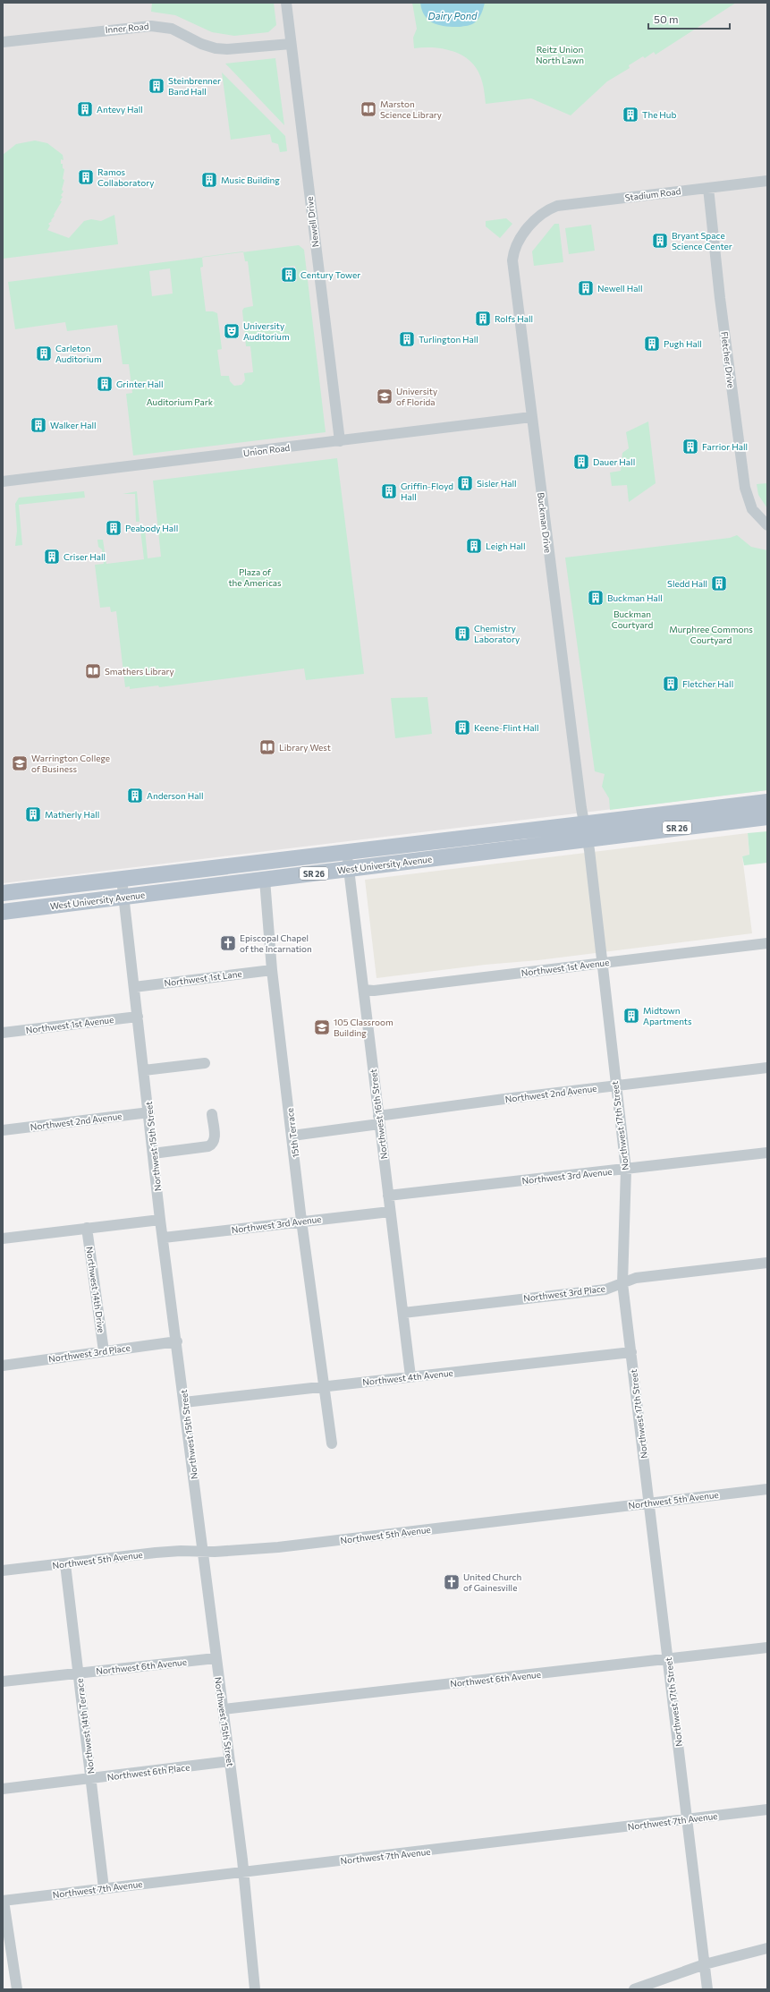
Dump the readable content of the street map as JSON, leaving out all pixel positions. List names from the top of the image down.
{
  "streets": {
    "main road": ["SR 26", "West University Avenue"],
    "street": [
      "Inner Road",
      "Stadium Road",
      "Newell Drive",
      "Fletcher Drive",
      "Union Road",
      "Buckman Drive",
      "Northwest 1st Avenue",
      "Northwest 1st Lane",
      "Northwest 2nd Avenue",
      "Northwest 16th Street",
      "Northwest 17th Street",
      "15th Terrace",
      "Northwest 15th Street",
      "Northwest 3rd Avenue",
      "Northwest 14th Drive",
      "Northwest 3rd Place",
      "Northwest 4th Avenue",
      "Northwest 5th Avenue",
      "Northwest 6th Avenue",
      "Northwest 14th Terrace",
      "Northwest 6th Place",
      "Northwest 7th Avenue"
    ]
  },
  "crossings": [
    ["Inner Road", "Newell Drive"],
    ["Stadium Road", "Fletcher Drive"],
    ["Stadium Road", "Buckman Drive"],
    ["Newell Drive", "Union Road"],
    ["Union Road", "Buckman Drive"],
    ["Buckman Drive", "West University Avenue"],
    ["Buckman Drive", "Northwest 17th Street"],
    ["West University Avenue", "Northwest 16th Street"],
    ["West University Avenue", "Northwest 17th Street"],
    ["West University Avenue", "15th Terrace"],
    ["West University Avenue", "Northwest 15th Street"],
    ["Northwest 1st Avenue", "Northwest 16th Street"],
    ["Northwest 1st Avenue", "Northwest 17th Street"],
    ["Northwest 1st Avenue", "Northwest 15th Street"],
    ["Northwest 1st Lane", "15th Terrace"],
    ["Northwest 1st Lane", "Northwest 15th Street"],
    ["Northwest 2nd Avenue", "Northwest 16th Street"],
    ["Northwest 2nd Avenue", "Northwest 17th Street"],
    ["Northwest 2nd Avenue", "15th Terrace"],
    ["Northwest 2nd Avenue", "Northwest 15th Street"],
    ["Northwest 16th Street", "Northwest 3rd Avenue"],
    ["Northwest 16th Street", "Northwest 3rd Place"],
    ["Northwest 16th Street", "Northwest 4th Avenue"],
    ["Northwest 17th Street", "Northwest 3rd Avenue"],
    ["Northwest 17th Street", "Northwest 3rd Place"],
    ["Northwest 17th Street", "Northwest 4th Avenue"],
    ["Northwest 17th Street", "Northwest 5th Avenue"],
    ["Northwest 17th Street", "Northwest 6th Avenue"],
    ["Northwest 17th Street", "Northwest 7th Avenue"],
    ["15th Terrace", "Northwest 3rd Avenue"],
    ["15th Terrace", "Northwest 4th Avenue"],
    ["Northwest 15th Street", "Northwest 3rd Avenue"],
    ["Northwest 15th Street", "Northwest 3rd Place"],
    ["Northwest 15th Street", "Northwest 4th Avenue"],
    ["Northwest 15th Street", "Northwest 5th Avenue"],
    ["Northwest 15th Street", "Northwest 6th Avenue"],
    ["Northwest 15th Street", "Northwest 6th Place"],
    ["Northwest 15th Street", "Northwest 7th Avenue"],
    ["Northwest 14th Drive", "Northwest 3rd Place"],
    ["Northwest 5th Avenue", "Northwest 14th Terrace"],
    ["Northwest 6th Avenue", "Northwest 14th Terrace"],
    ["Northwest 14th Terrace", "Northwest 6th Place"],
    ["Northwest 14th Terrace", "Northwest 7th Avenue"]
  ],
  "water": ["Dairy Pond"],
  "parks": [
    "Reitz Union North Lawn",
    "Auditorium Park",
    "Plaza of the Americas",
    "Buckman Courtyard",
    "Murphree Commons Courtyard"
  ],
  "places": {
    "building": [
      "Steinbrenner Band Hall",
      "Antevy Hall",
      "The Hub",
      "Ramos Collaboratory",
      "Music Building",
      "Bryant Space Science Center",
      "Century Tower",
      "Newell Hall",
      "Rolfs Hall",
      "Turlington Hall",
      "Pugh Hall",
      "Carleton Auditorium",
      "Grinter Hall",
      "Walker Hall",
      "Farrior Hall",
      "Dauer Hall",
      "Sisler Hall",
      "Griffin-Floyd Hall",
      "Peabody Hall",
      "Leigh Hall",
      "Criser Hall",
      "Sledd Hall",
      "Buckman Hall",
      "Chemistry Laboratory",
      "Fletcher Hall",
      "Keene-Flint Hall",
      "Anderson Hall",
      "Matherly Hall",
      "Midtown Apartments"
    ],
    "library": ["Marston Science Library", "Smathers Library", "Library West"],
    "theatre": ["University Auditorium"],
    "school or university": ["University of Florida", "Warrington College of Business", "105 Classroom Building"],
    "church": ["Episcopal Chapel of the Incarnation", "United Church of Gainesville"]
  },
  "scale_bar": "50 m"
}
